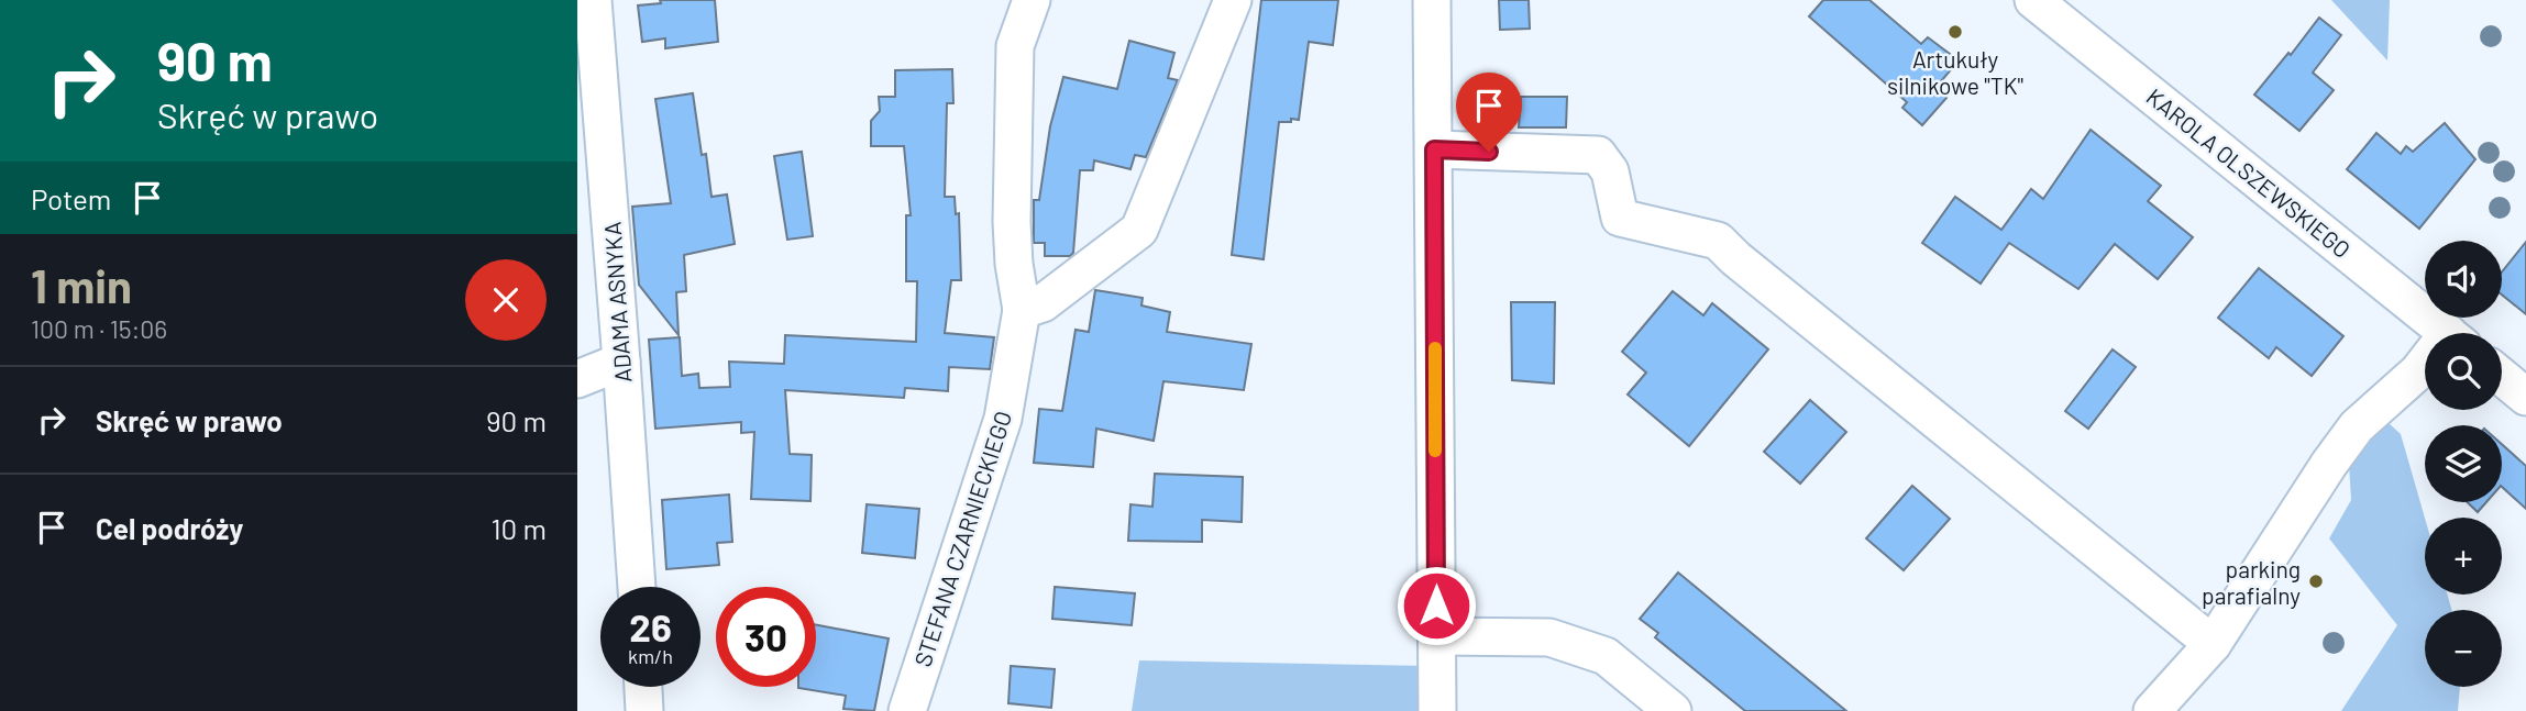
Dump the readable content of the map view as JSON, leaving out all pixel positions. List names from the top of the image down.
{
  "streets": {
    "street": ["KAROLA OLSZEWSKIEGO", "ADAMA ASNYKA", "STEFANA CZARNIECKIEGO"]
  },
  "places": ["Artukuły silnikowe \"TK\"", "parking parafialny"],
  "page": {
    "turn": ["90 m", "Skręć w prawo"],
    "then": "Potem",
    "heading": ["1 min", "100 m · 15:06"],
    "map_buttons": ["+", "−"],
    "list": [
      {
        "name": "Skręć w prawo",
        "value": "90 m"
      },
      {
        "name": "Cel podróży",
        "value": "10 m"
      }
    ],
    "speed": "26 km/h",
    "limit": "30"
  }
}
